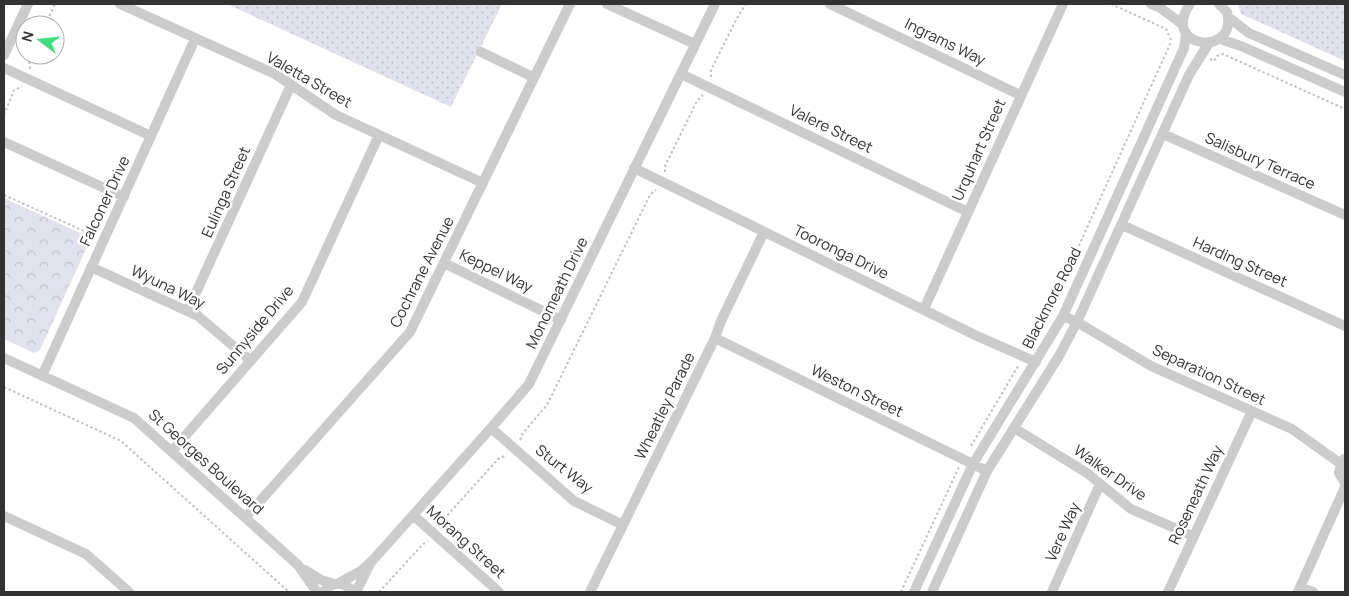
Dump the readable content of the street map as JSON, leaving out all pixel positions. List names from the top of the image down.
{
  "streets": {
    "street": [
      "Ingrams Way",
      "Valetta Street",
      "Valere Street",
      "Urquhart Street",
      "Salisbury Terrace",
      "Eulinga Street",
      "Falconer Drive",
      "Tooronga Drive",
      "Harding Street",
      "Keppel Way",
      "Cochrane Avenue",
      "Wyuna Way",
      "Monomeath Drive",
      "Blackmore Road",
      "Sunnyside Drive",
      "Separation Street",
      "Weston Street",
      "Wheatley Parade",
      "St Georges Boulevard",
      "Sturt Way",
      "Walker Drive",
      "Roseneath Way",
      "Vere Way",
      "Morang Street"
    ]
  },
  "crossings": [
    ["Ingrams Way", "Urquhart Street"],
    ["Valetta Street", "Eulinga Street"],
    ["Valetta Street", "Falconer Drive"],
    ["Valetta Street", "Cochrane Avenue"],
    ["Valetta Street", "Sunnyside Drive"],
    ["Valere Street", "Urquhart Street"],
    ["Valere Street", "Monomeath Drive"],
    ["Urquhart Street", "Tooronga Drive"],
    ["Salisbury Terrace", "Blackmore Road"],
    ["Eulinga Street", "Wyuna Way"],
    ["Falconer Drive", "Wyuna Way"],
    ["Falconer Drive", "St Georges Boulevard"],
    ["Tooronga Drive", "Monomeath Drive"],
    ["Tooronga Drive", "Blackmore Road"],
    ["Tooronga Drive", "Wheatley Parade"],
    ["Harding Street", "Blackmore Road"],
    ["Keppel Way", "Cochrane Avenue"],
    ["Keppel Way", "Monomeath Drive"],
    ["Cochrane Avenue", "St Georges Boulevard"],
    ["Wyuna Way", "Sunnyside Drive"],
    ["Monomeath Drive", "St Georges Boulevard"],
    ["Monomeath Drive", "Sturt Way"],
    ["Monomeath Drive", "Morang Street"],
    ["Blackmore Road", "Separation Street"],
    ["Blackmore Road", "Weston Street"],
    ["Blackmore Road", "Walker Drive"],
    ["Sunnyside Drive", "St Georges Boulevard"],
    ["Separation Street", "Roseneath Way"],
    ["Weston Street", "Wheatley Parade"],
    ["Wheatley Parade", "Sturt Way"],
    ["Walker Drive", "Roseneath Way"],
    ["Walker Drive", "Vere Way"]
  ],
  "north": "left"
}
